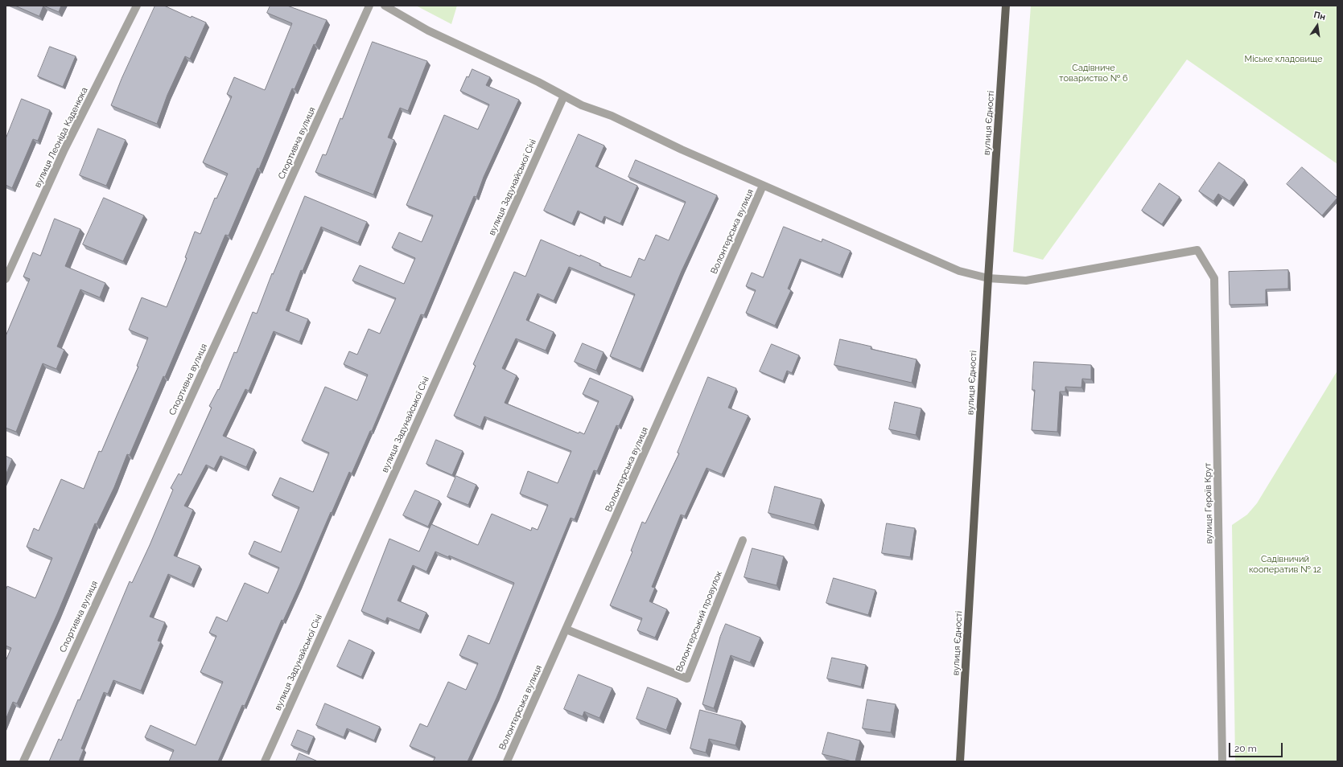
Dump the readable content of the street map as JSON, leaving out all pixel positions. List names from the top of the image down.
{
  "streets": {
    "main road": ["вулиця Єдності"],
    "street": [
      "вулиця Леоніда Каденюка",
      "Спортивна вулиця",
      "вулиця Задунайської Січі",
      "Волонтерська вулиця",
      "вулиця Героїв Крут",
      "Волонтерський провулок"
    ]
  },
  "crossings": [
    ["вулиця Єдності", "вулиця Героїв Крут"],
    ["Волонтерська вулиця", "Волонтерський провулок"]
  ],
  "parks": ["Міське кладовище", "Садівниче товариство № 6", "Садівничий кооператив № 12"],
  "scale_bar": "20 m",
  "north": "top"
}
